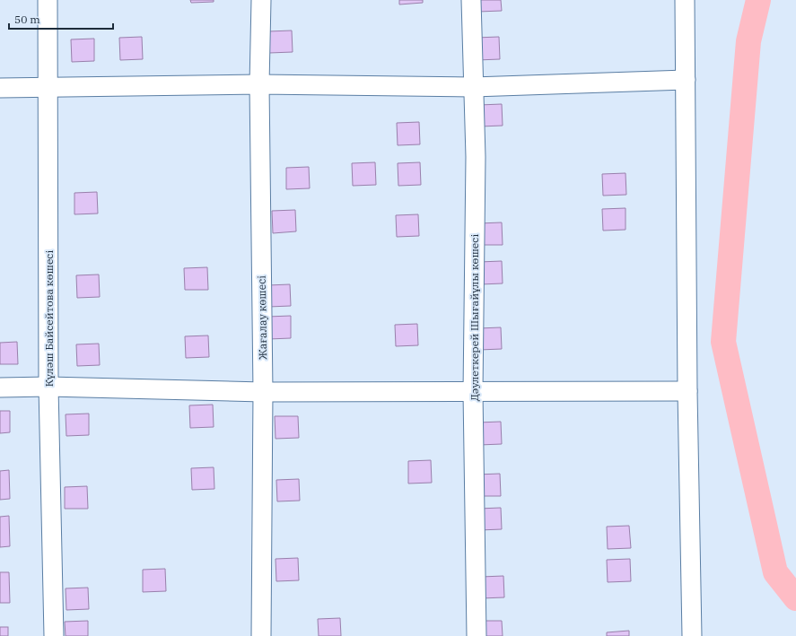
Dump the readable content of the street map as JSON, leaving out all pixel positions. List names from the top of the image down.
{
  "streets": {
    "street": ["Жағалау көшесі", "Дәулеткерей Шығайұлы көшесі", "Күләш Байсейтова көшесі"]
  },
  "scale_bar": "50 m"
}
